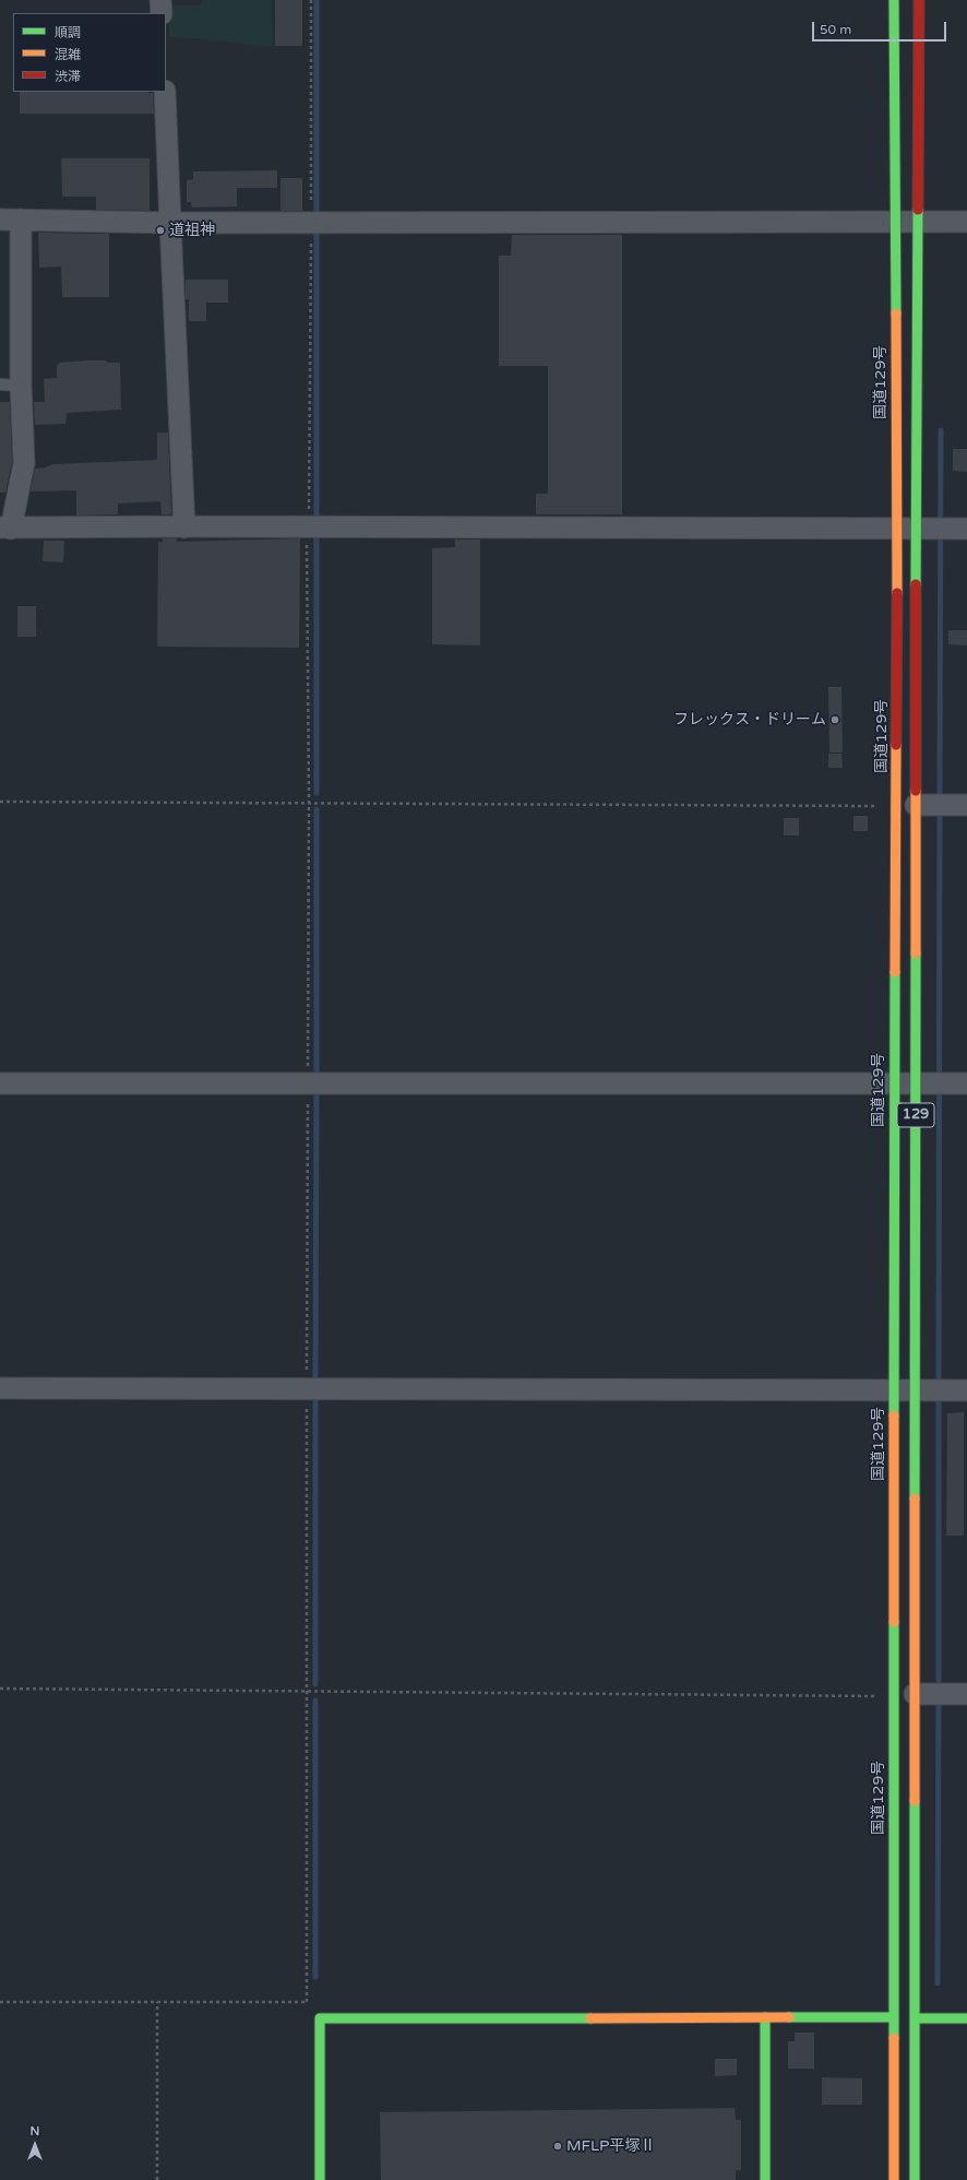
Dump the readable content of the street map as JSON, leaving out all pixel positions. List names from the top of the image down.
{
  "streets": {
    "main road": ["国道129号", "129"]
  },
  "crossings": [
    ["国道129号", "129"]
  ],
  "places": ["道祖神", "フレックス・ドリーム", "MFLP平塚Ⅱ"],
  "legend": ["順調", "混雑", "渋滞"],
  "scale_bar": "50 m",
  "north": "top"
}
